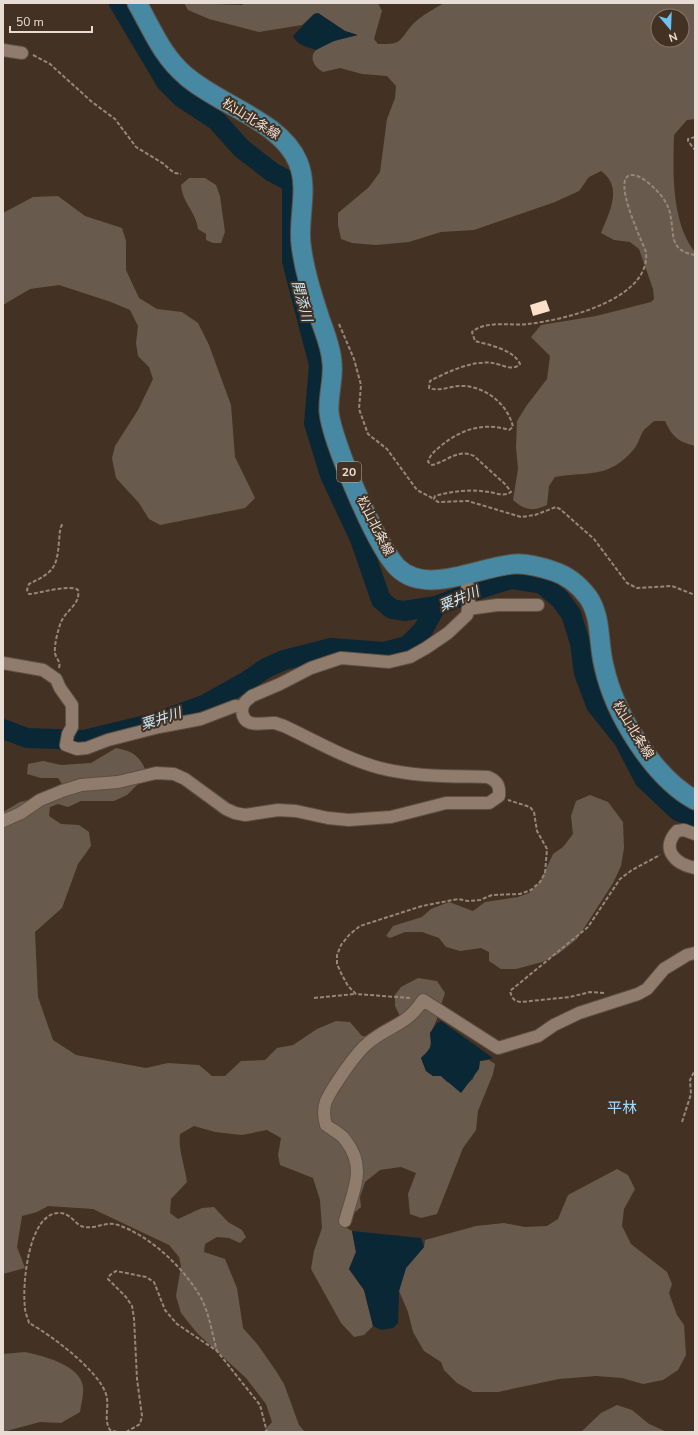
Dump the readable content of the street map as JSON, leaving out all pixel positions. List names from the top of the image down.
{
  "streets": {
    "main road": ["松山北条線", "20"]
  },
  "districts": ["平林"],
  "water": ["開添川", "粟井川"],
  "scale_bar": "50 m",
  "north": "bottom"
}
